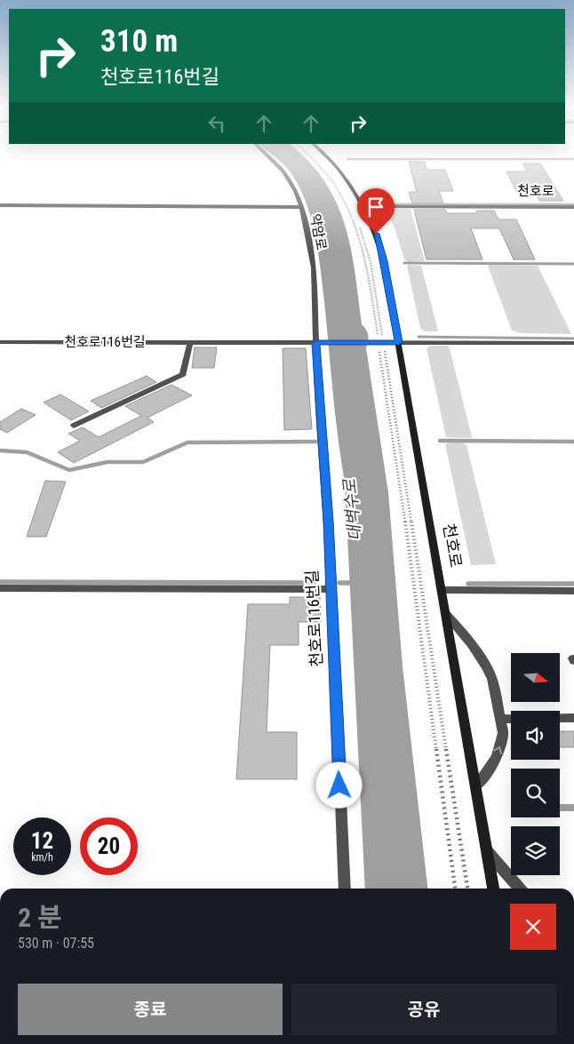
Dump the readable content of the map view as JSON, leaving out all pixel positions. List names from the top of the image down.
{
  "streets": {
    "street": ["천호로"],
    "lane": ["약암로", "천호로116번길"]
  },
  "crossings": [
    ["천호로", "천호로116번길"],
    ["약암로", "천호로116번길"]
  ],
  "water": ["대벽수로"],
  "north": "right",
  "page": {
    "turn": ["310 m", "천호로116번길"],
    "speed": "12 km/h",
    "limit": "20",
    "heading": ["2 분", "530 m · 07:55"],
    "buttons": ["종료", "공유"]
  }
}
